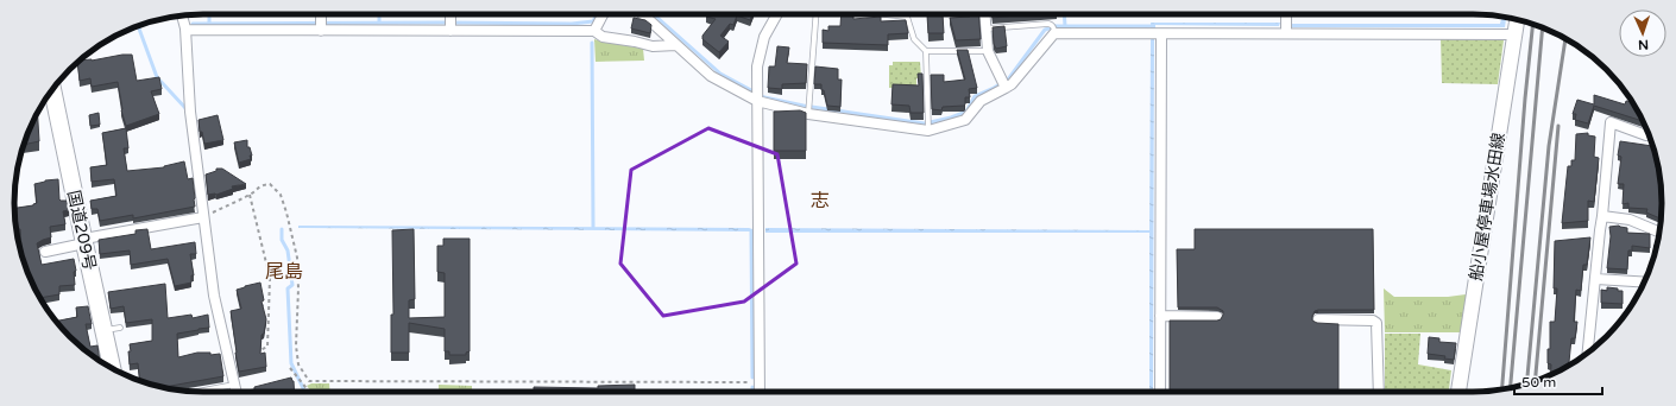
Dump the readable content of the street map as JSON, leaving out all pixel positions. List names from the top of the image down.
{
  "streets": {
    "highway": ["国道209号"],
    "main road": ["船小屋停車場水田線"]
  },
  "districts": ["志", "尾島"],
  "scale_bar": "50 m",
  "north": "bottom"
}
